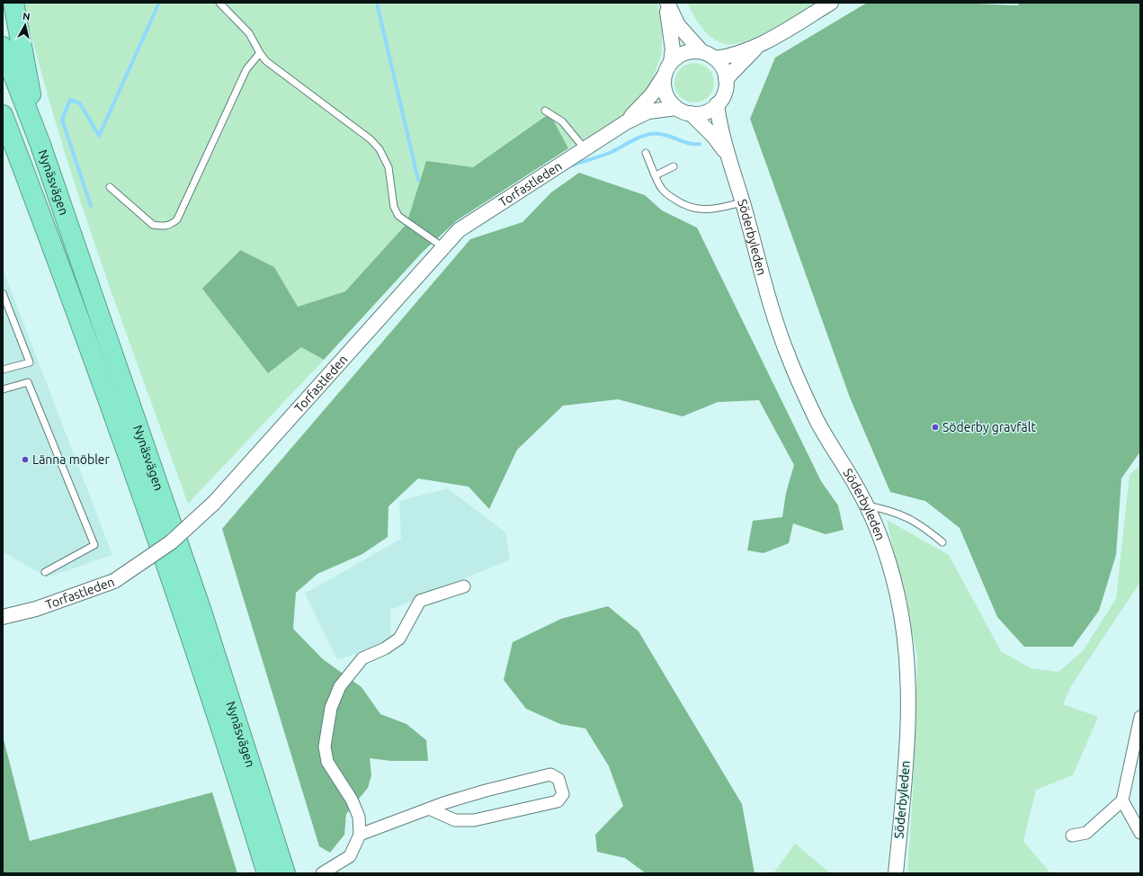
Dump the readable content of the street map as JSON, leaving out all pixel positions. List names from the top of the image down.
{
  "streets": {
    "highway": ["Nynäsvägen"],
    "street": ["Torfastleden", "Söderbyleden"]
  },
  "crossings": [
    ["Torfastleden", "Söderbyleden"]
  ],
  "places": ["Söderby gravfält", "Länna möbler"],
  "north": "top"
}
